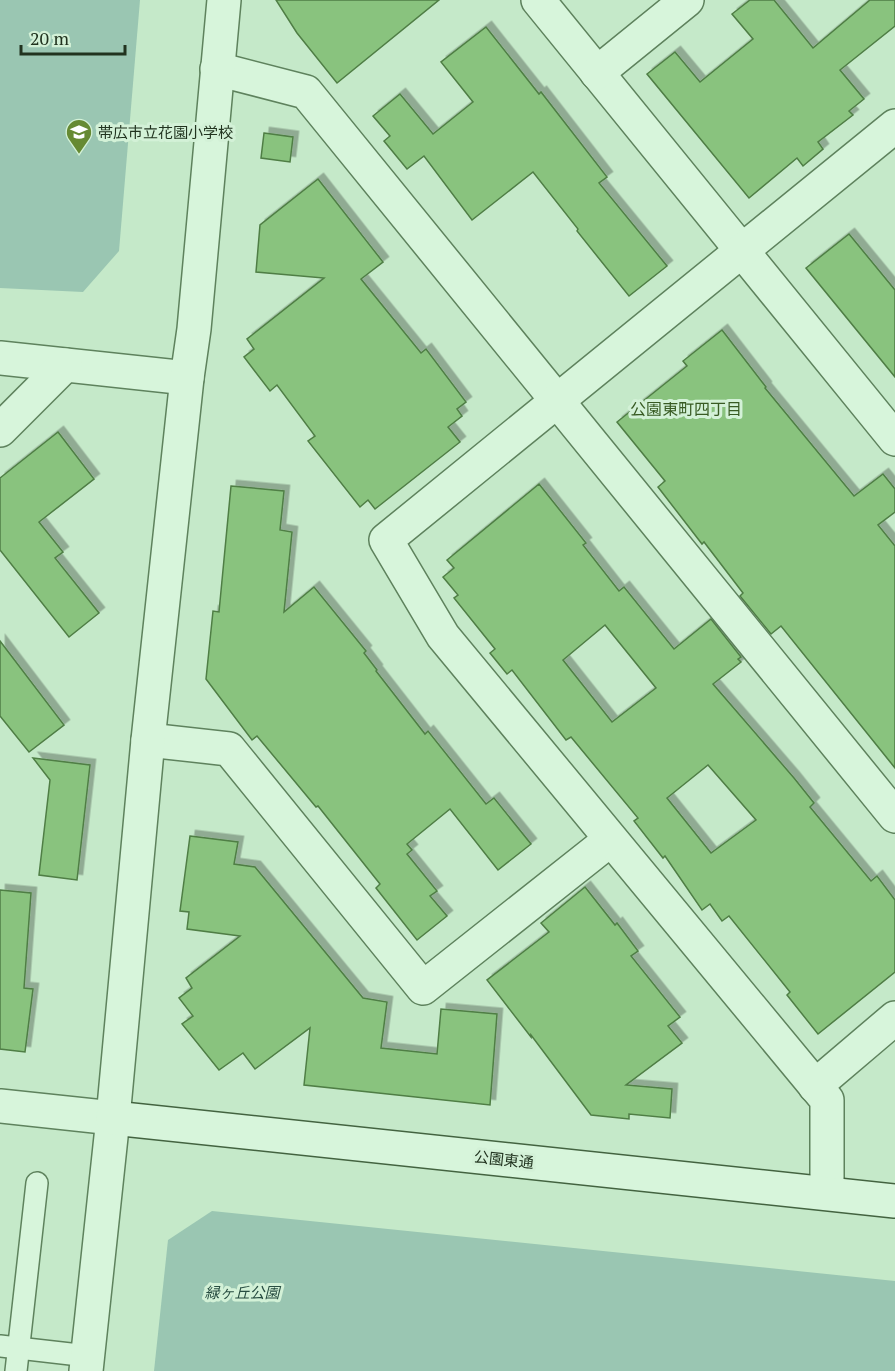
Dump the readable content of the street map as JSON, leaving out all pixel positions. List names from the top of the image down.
{
  "streets": {
    "street": ["公園東通"]
  },
  "districts": ["公園東町四丁目"],
  "parks": ["緑ヶ丘公園"],
  "places": {
    "school or university": ["帯広市立花園小学校"]
  },
  "scale_bar": "20 m"
}
